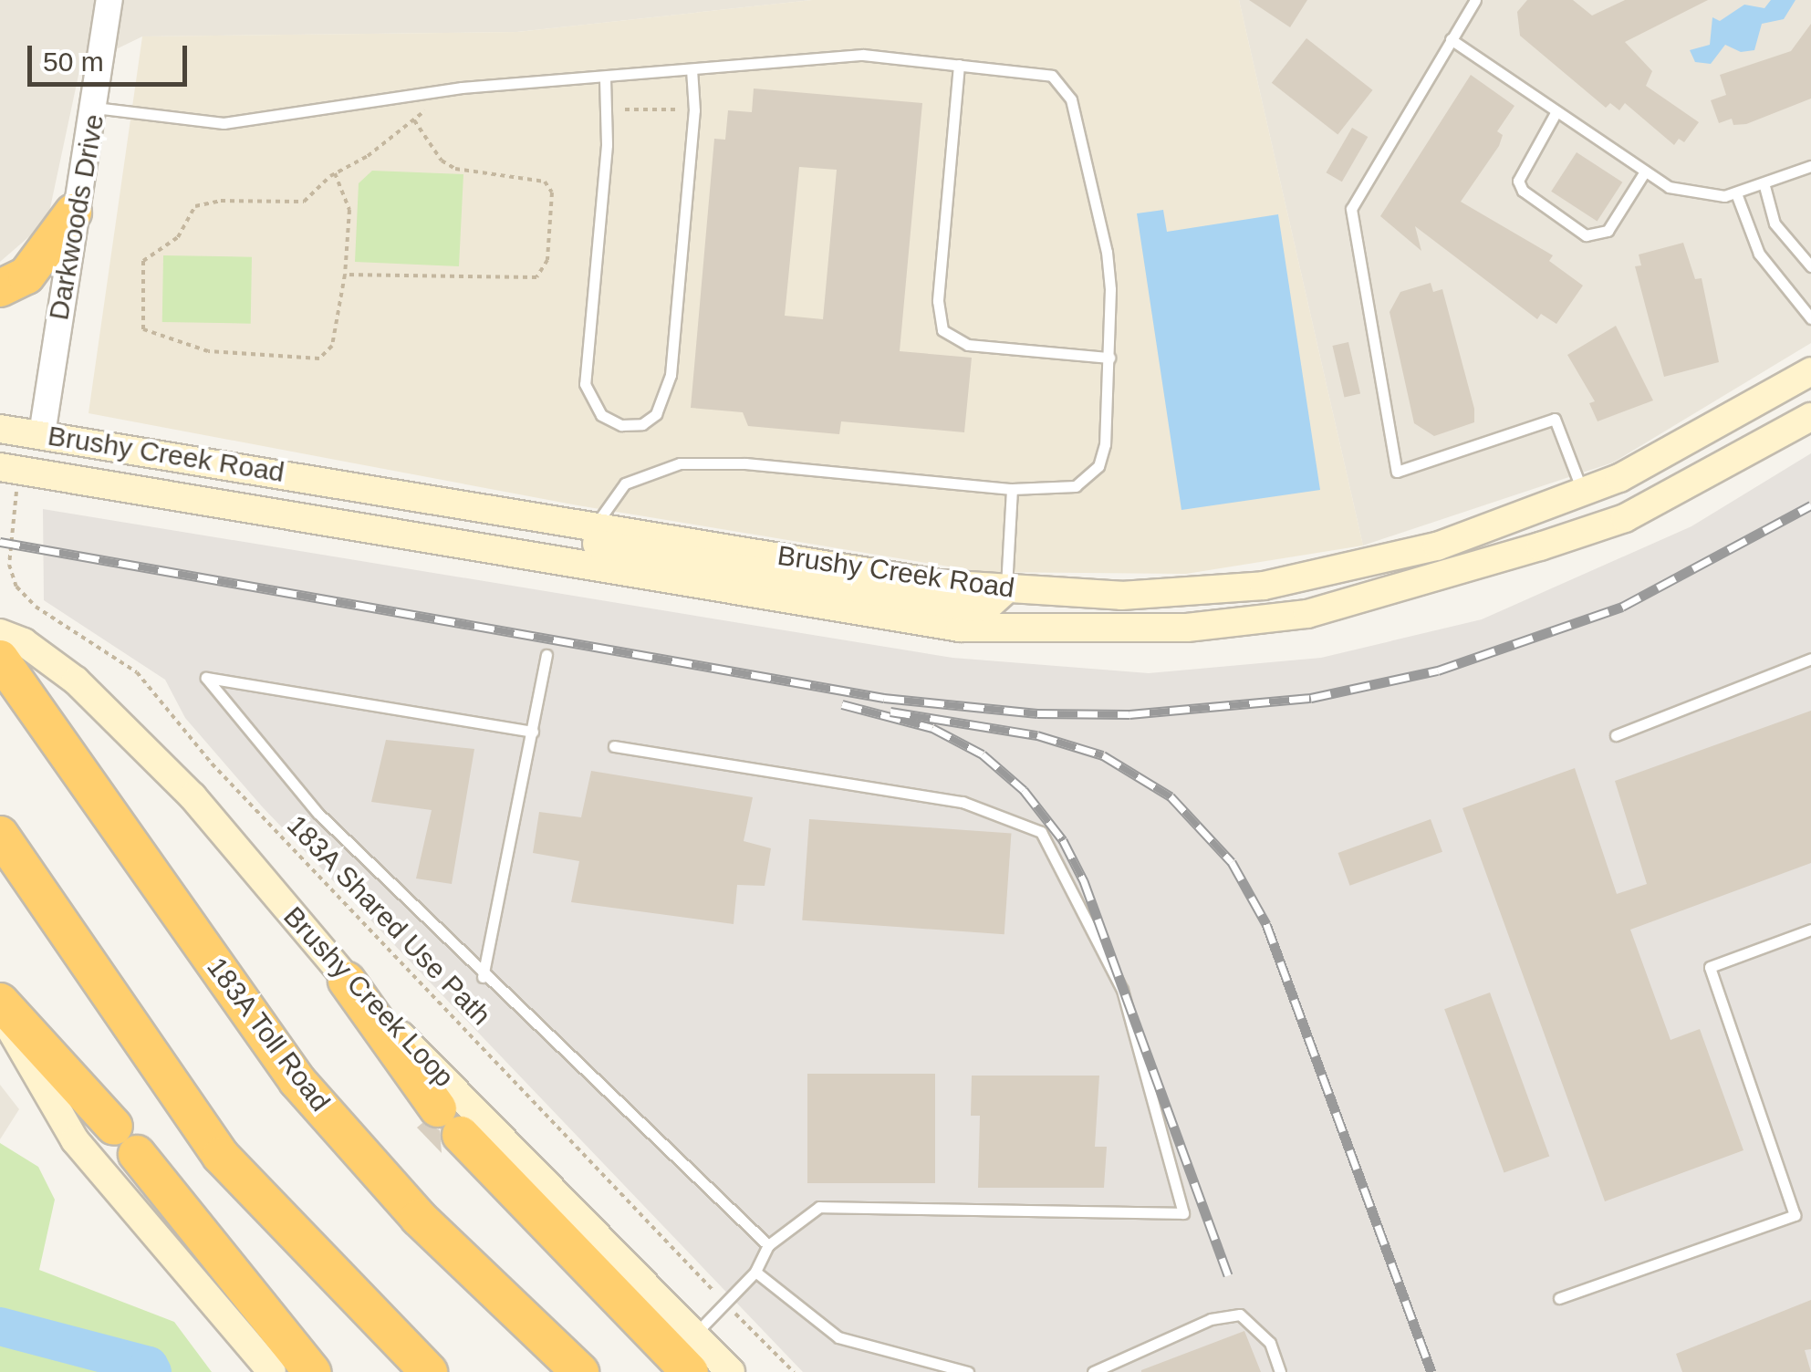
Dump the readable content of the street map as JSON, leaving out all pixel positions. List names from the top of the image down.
{
  "streets": {
    "highway": ["183A Toll Road"],
    "main road": ["Brushy Creek Road", "Brushy Creek Loop"],
    "street": ["Darkwoods Drive"],
    "path": ["183A Shared Use Path"]
  },
  "crossings": [
    ["Darkwoods Drive", "Brushy Creek Road"],
    ["Brushy Creek Road", "183A Shared Use Path"]
  ],
  "scale_bar": "50 m"
}
